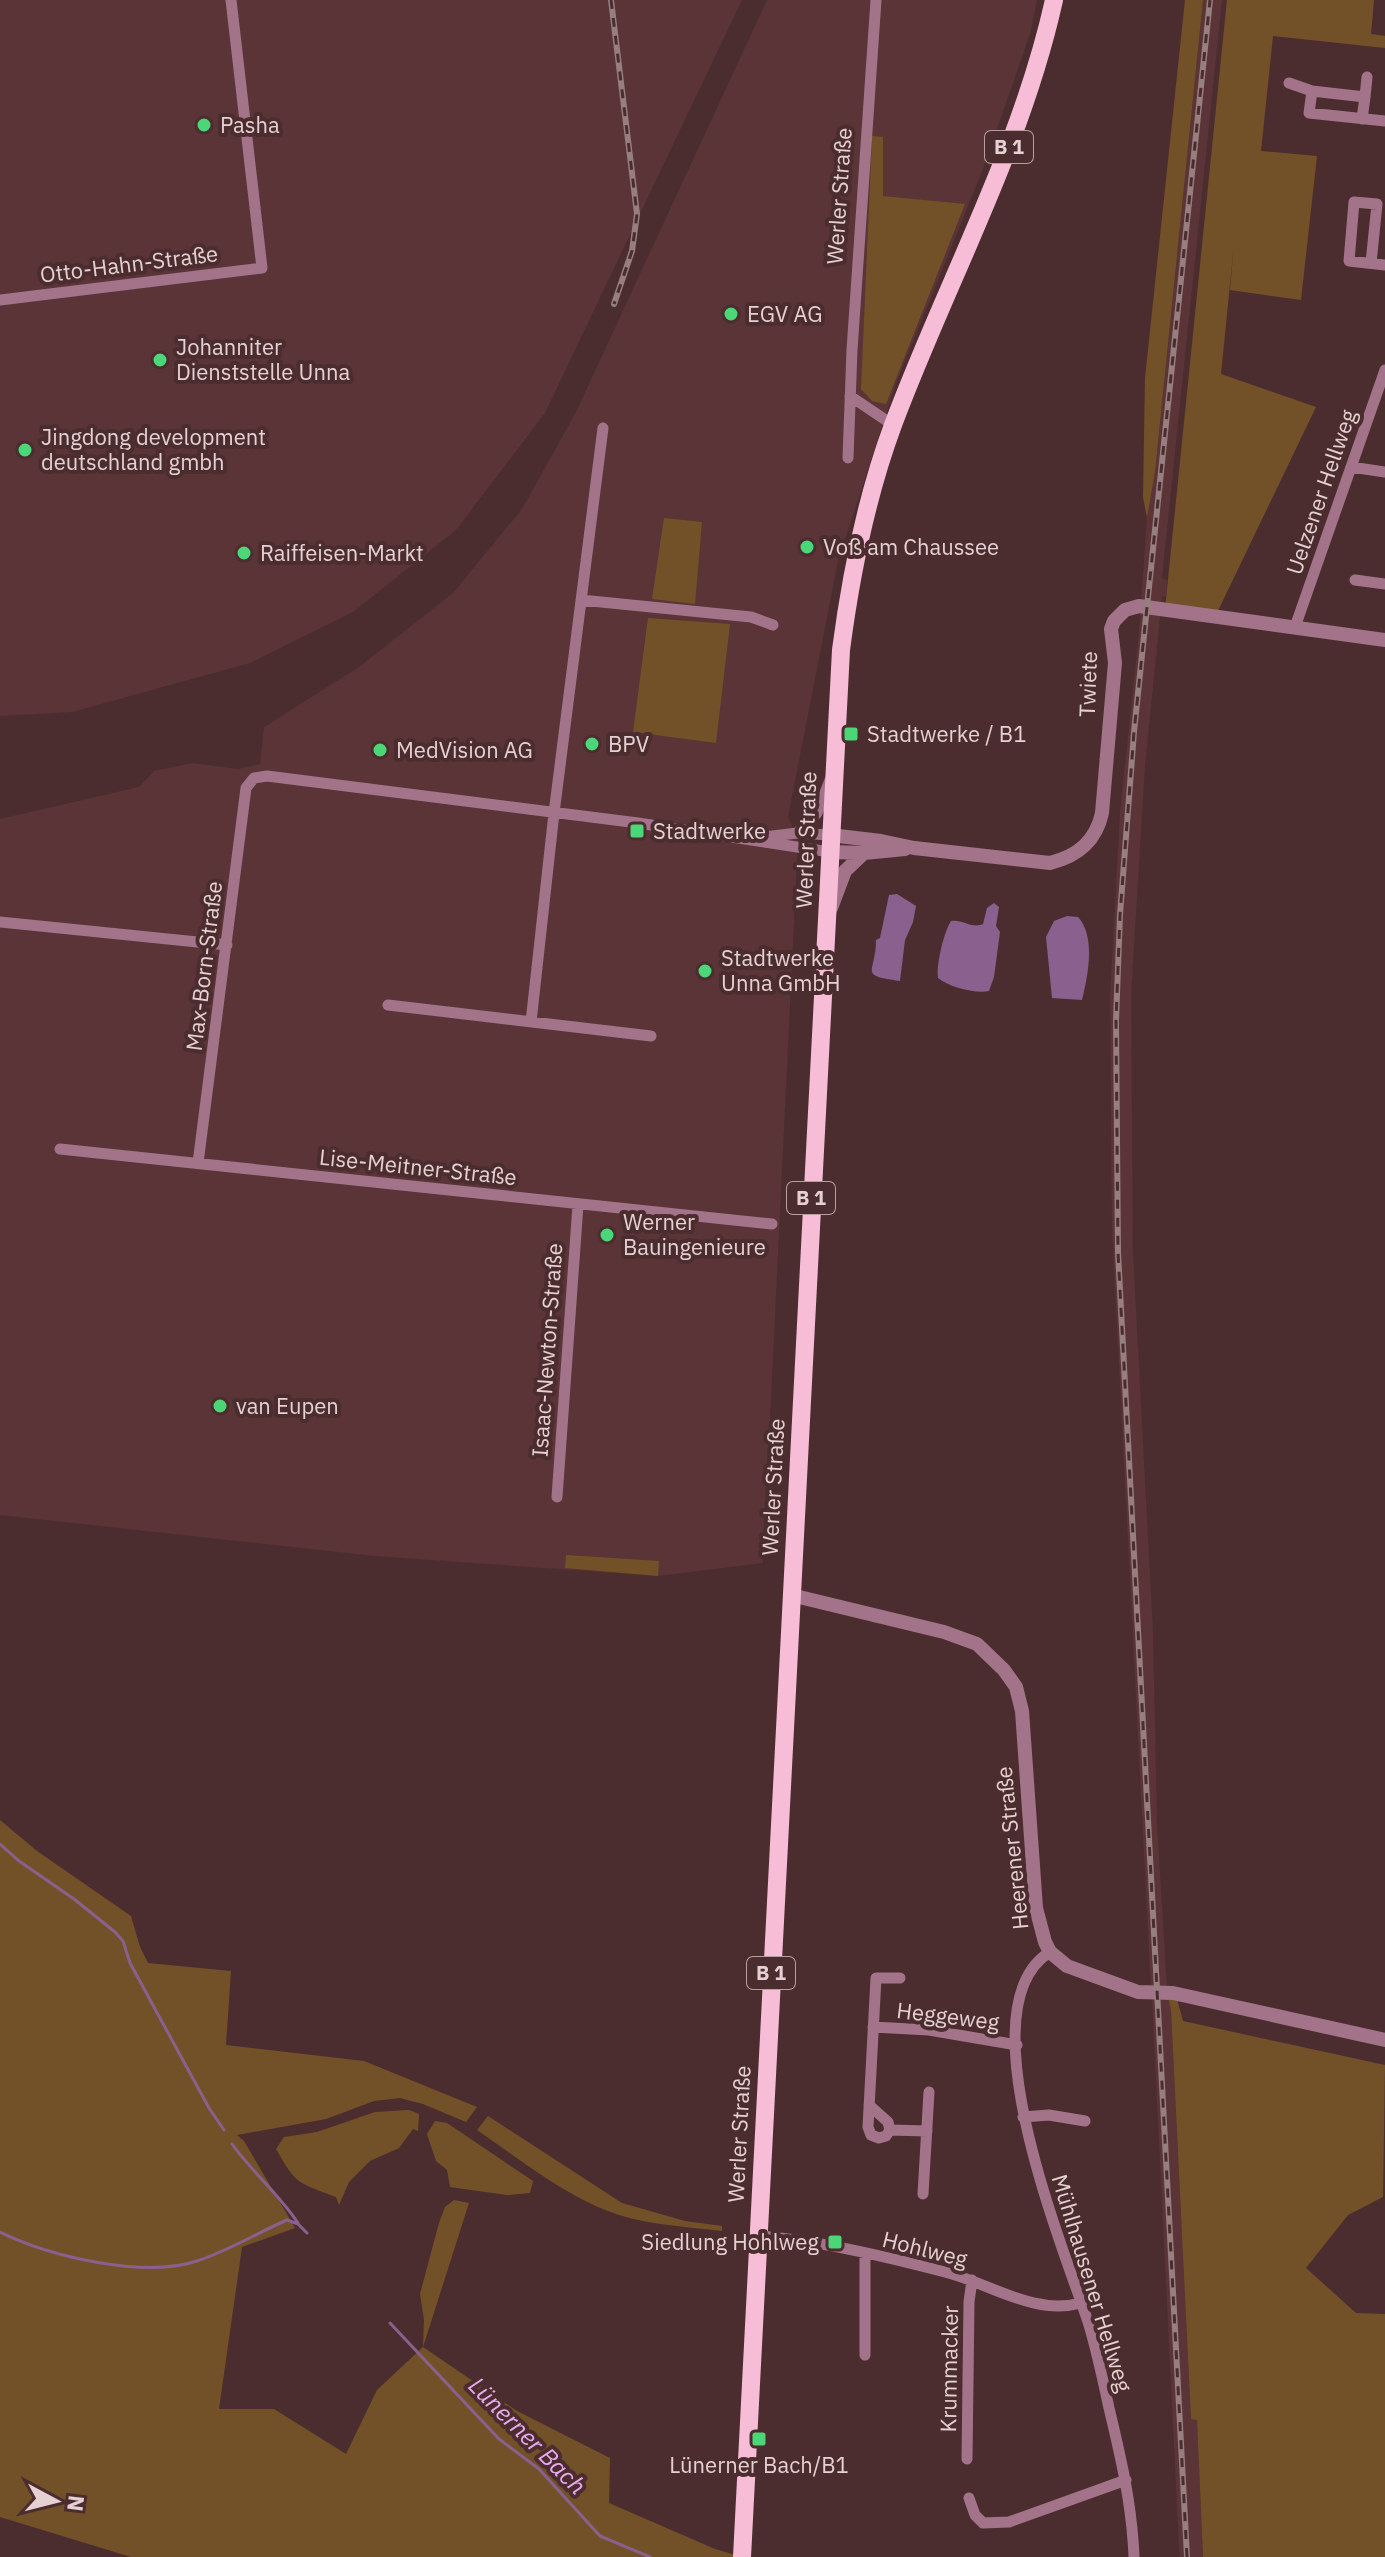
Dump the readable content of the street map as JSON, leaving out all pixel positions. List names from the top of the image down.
{
  "streets": {
    "main road": ["B 1", "Werler Straße"],
    "street": [
      "Otto-Hahn-Straße",
      "Uelzener Hellweg",
      "Twiete",
      "Max-Born-Straße",
      "Lise-Meitner-Straße",
      "Isaac-Newton-Straße",
      "Heerener Straße",
      "Heggeweg",
      "Hohlweg",
      "Mühlhausener Hellweg",
      "Krummacker"
    ]
  },
  "crossings": [
    ["Werler Straße", "Twiete"],
    ["Werler Straße", "Heerener Straße"],
    ["Werler Straße", "Hohlweg"],
    ["Uelzener Hellweg", "Twiete"],
    ["Max-Born-Straße", "Lise-Meitner-Straße"],
    ["Lise-Meitner-Straße", "Isaac-Newton-Straße"],
    ["Heerener Straße", "Mühlhausener Hellweg"],
    ["Heggeweg", "Mühlhausener Hellweg"],
    ["Hohlweg", "Mühlhausener Hellweg"],
    ["Hohlweg", "Krummacker"]
  ],
  "water": ["Lünerner Bach"],
  "places": {
    "other": [
      "Pasha",
      "EGV AG",
      "Johanniter Dienststelle Unna",
      "Jingdong development deutschland gmbh",
      "Voß am Chaussee",
      "Raiffeisen-Markt",
      "BPV",
      "MedVision AG",
      "Stadtwerke Unna GmbH",
      "Werner Bauingenieure",
      "van Eupen"
    ],
    "transit": [
      "Stadtwerke / B1",
      "Stadtwerke",
      "Siedlung Hohlweg",
      "Lünerner Bach/B1"
    ]
  },
  "north": "right"
}
